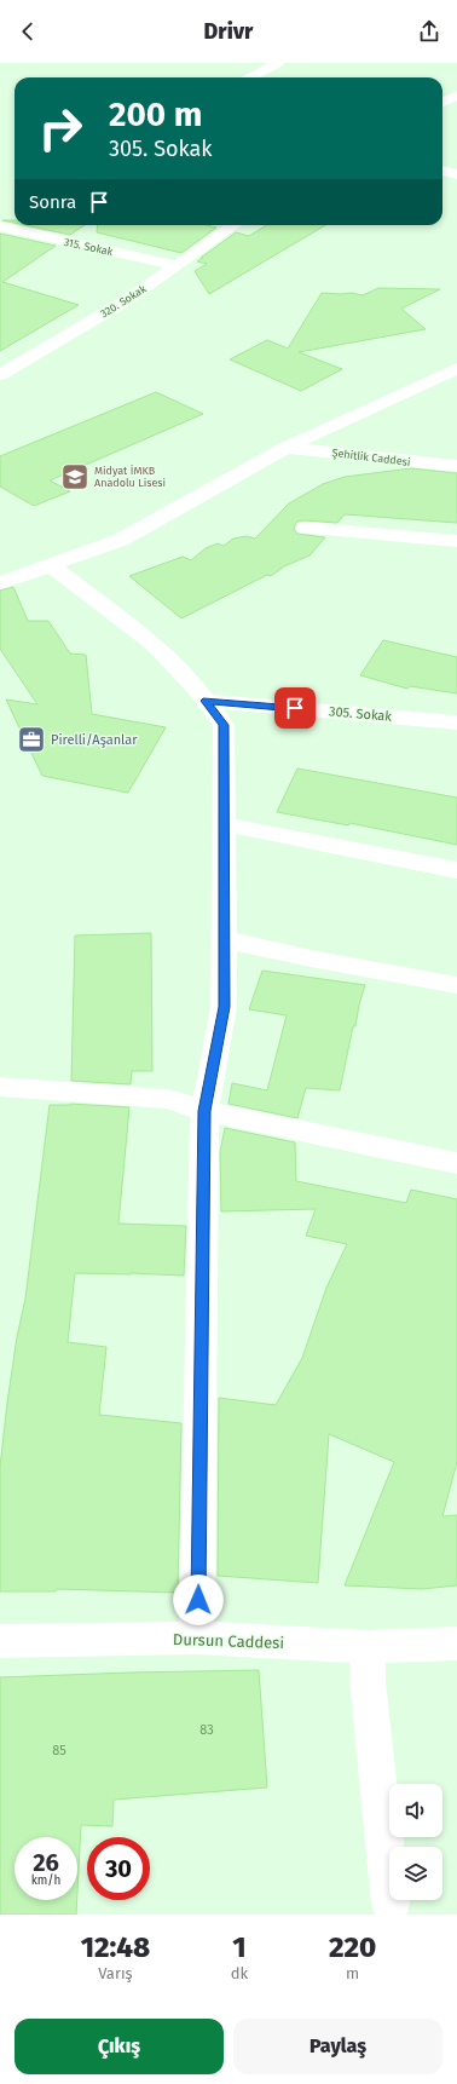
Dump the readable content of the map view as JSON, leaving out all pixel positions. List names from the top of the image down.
{
  "streets": {
    "street": [
      "315. Sokak",
      "320. Sokak",
      "Şehitlik Caddesi",
      "305. Sokak",
      "Dursun Caddesi"
    ]
  },
  "crossings": [
    ["315. Sokak", "320. Sokak"]
  ],
  "places": {
    "school or university": ["Midyat İMKB Anadolu Lisesi"],
    "office": ["Pirelli/Aşanlar"]
  },
  "house_numbers": ["83", "85"],
  "page": {
    "header": "Drivr",
    "turn": ["200 m", "305. Sokak"],
    "then": "Sonra",
    "speed": "26 km/h",
    "limit": "30",
    "eta": [
      "12:48",
      "Varış",
      "1",
      "dk",
      "220",
      "m"
    ],
    "buttons": ["Çıkış", "Paylaş"]
  }
}
